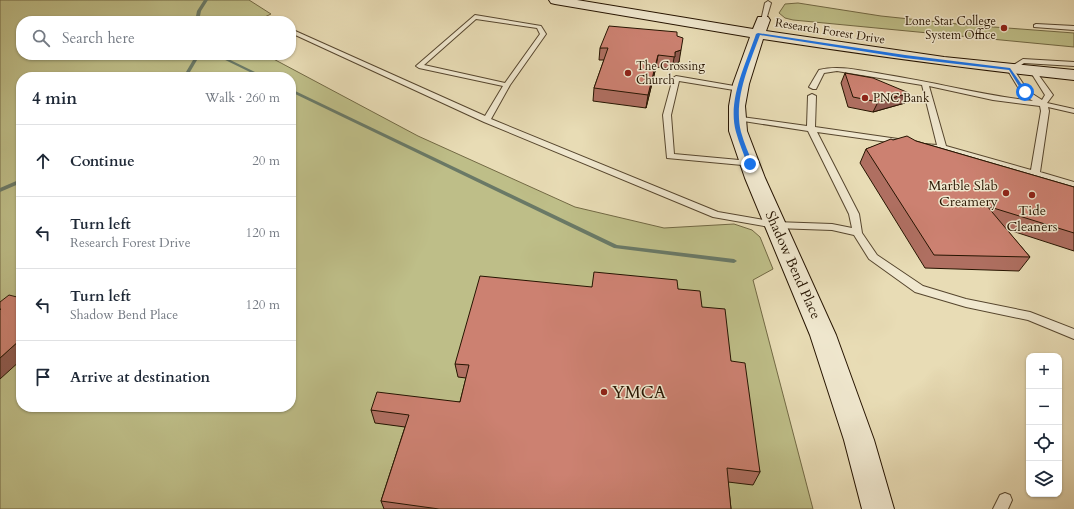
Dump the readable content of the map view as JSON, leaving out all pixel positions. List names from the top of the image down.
{
  "streets": {
    "main road": ["Research Forest Drive", "Shadow Bend Place"]
  },
  "crossings": [
    ["Research Forest Drive", "Shadow Bend Place"]
  ],
  "places": [
    "Lone Star College System Office",
    "The Crossing Church",
    "PNC Bank",
    "Marble Slab Creamery",
    "Tide Cleaners",
    "YMCA"
  ],
  "page": {
    "search": "Search here",
    "heading": ["4 min", "Walk · 260 m"],
    "list": [
      ["Continue", "20 m"],
      ["Turn left", "Research Forest Drive", "120 m"],
      ["Turn left", "Shadow Bend Place", "120 m"],
      "Arrive at destination"
    ],
    "map_buttons": ["+", "−"]
  }
}
